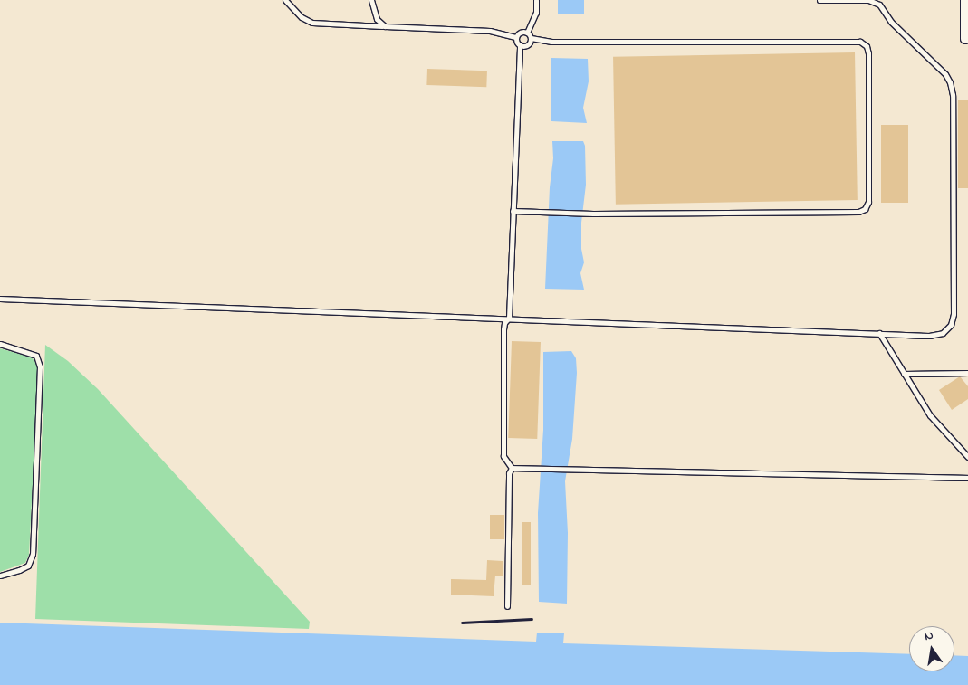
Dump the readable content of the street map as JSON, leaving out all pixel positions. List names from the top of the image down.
{
  "north": "top"
}
